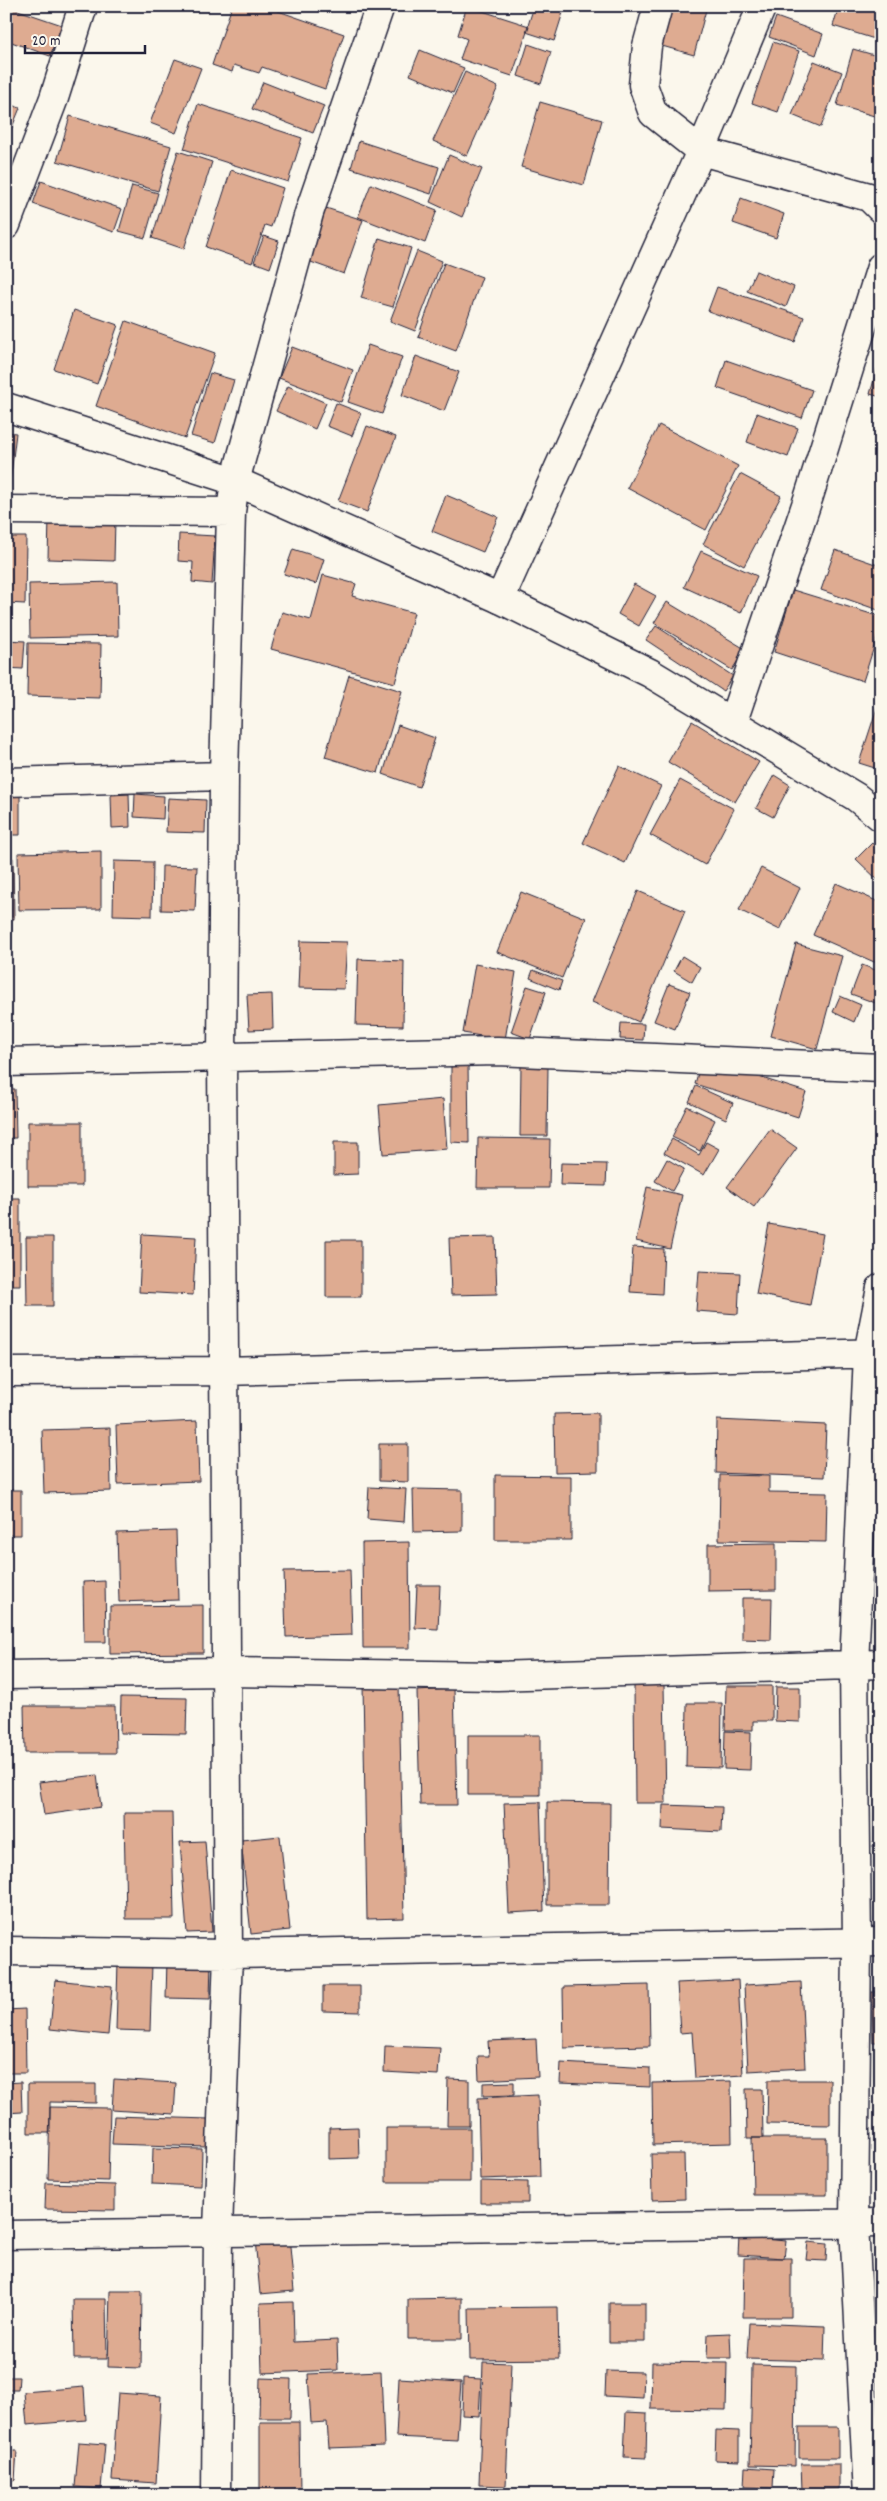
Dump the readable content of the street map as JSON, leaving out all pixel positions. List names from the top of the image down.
{
  "scale_bar": "20 m"
}
